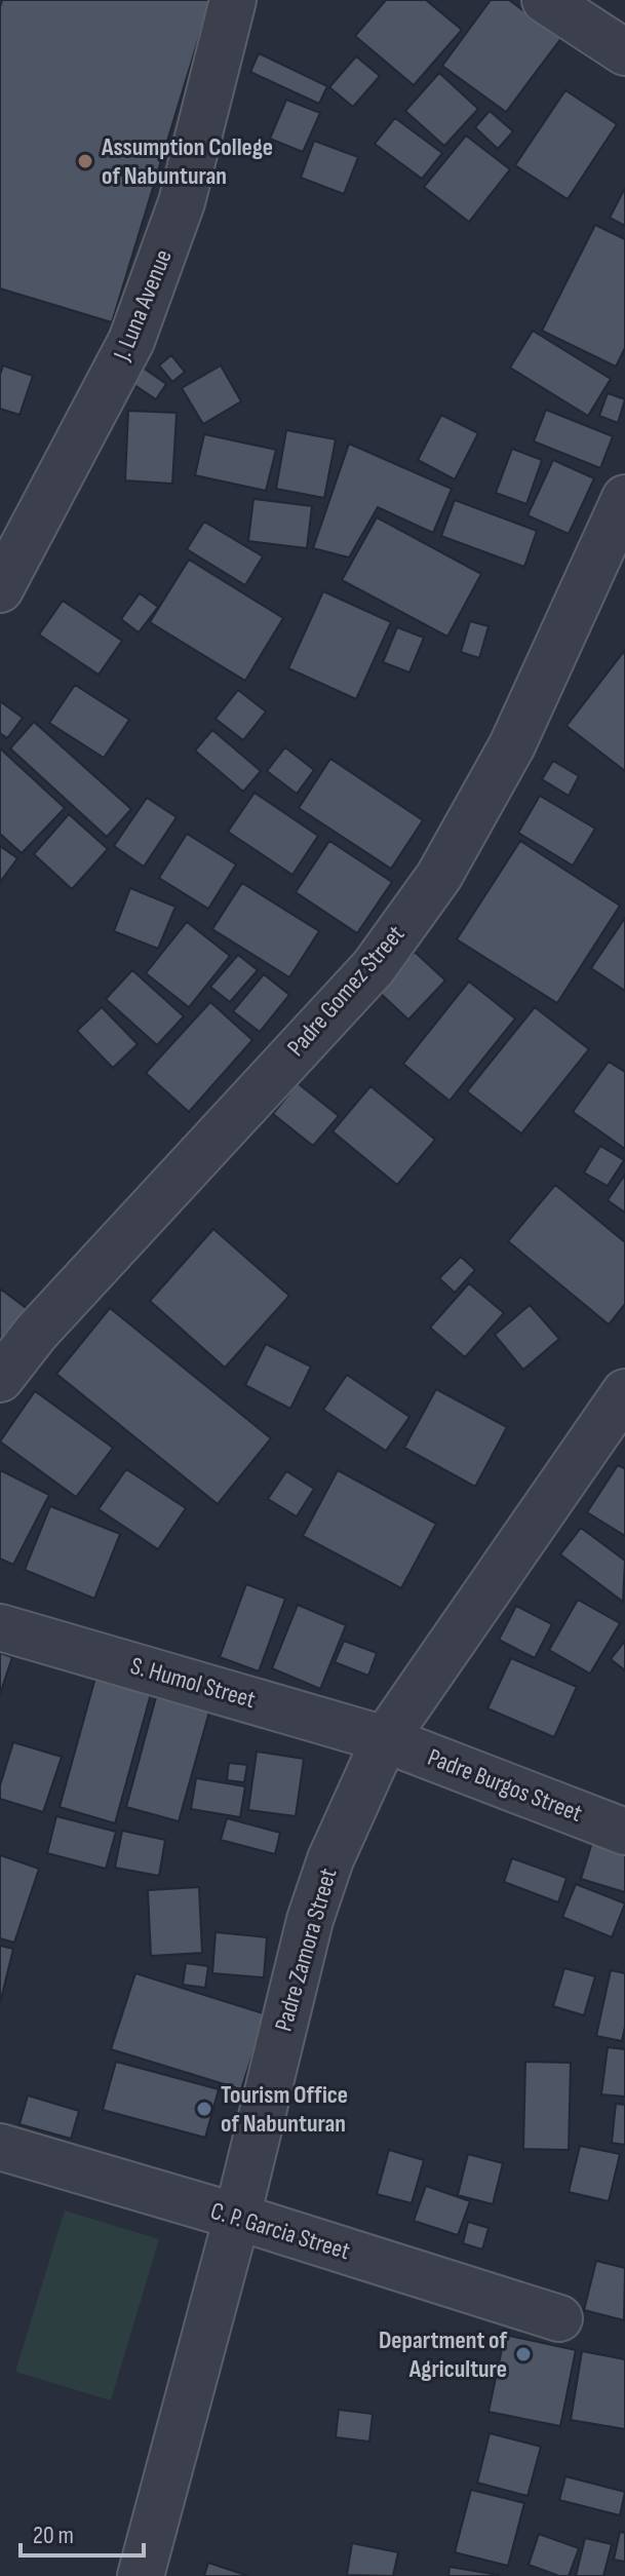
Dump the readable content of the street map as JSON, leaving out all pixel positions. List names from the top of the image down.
{
  "streets": {
    "street": [
      "J. Luna Avenue",
      "Padre Gomez Street",
      "S. Humol Street",
      "Padre Burgos Street",
      "Padre Zamora Street",
      "C. P. Garcia Street"
    ]
  },
  "crossings": [
    ["S. Humol Street", "Padre Burgos Street"],
    ["S. Humol Street", "Padre Zamora Street"],
    ["Padre Burgos Street", "Padre Zamora Street"],
    ["Padre Zamora Street", "C. P. Garcia Street"]
  ],
  "places": ["Assumption College of Nabunturan", "Tourism Office of Nabunturan", "Department of Agriculture"],
  "scale_bar": "20 m"
}
